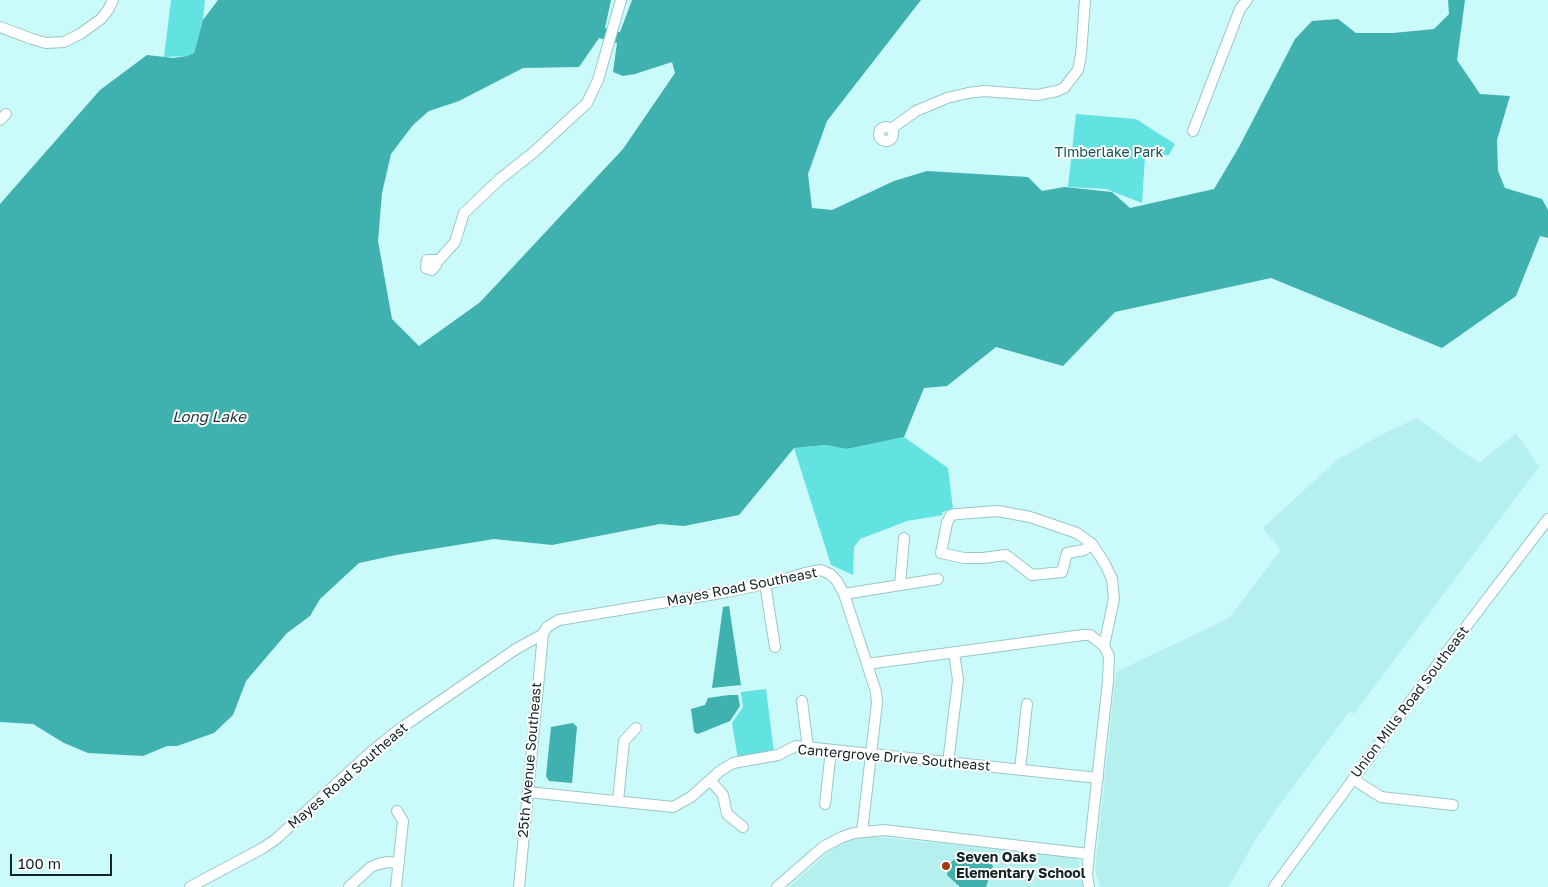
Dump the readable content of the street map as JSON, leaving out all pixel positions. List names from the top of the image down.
{
  "streets": {
    "street": [
      "Mayes Road Southeast",
      "Union Mills Road Southeast",
      "Cantergrove Drive Southeast",
      "25th Avenue Southeast"
    ]
  },
  "crossings": [
    ["Mayes Road Southeast", "Cantergrove Drive Southeast"],
    ["Mayes Road Southeast", "25th Avenue Southeast"],
    ["Cantergrove Drive Southeast", "25th Avenue Southeast"]
  ],
  "water": ["Long Lake"],
  "parks": ["Timberlake Park"],
  "places": ["Seven Oaks Elementary School"],
  "scale_bar": "100 m"
}
